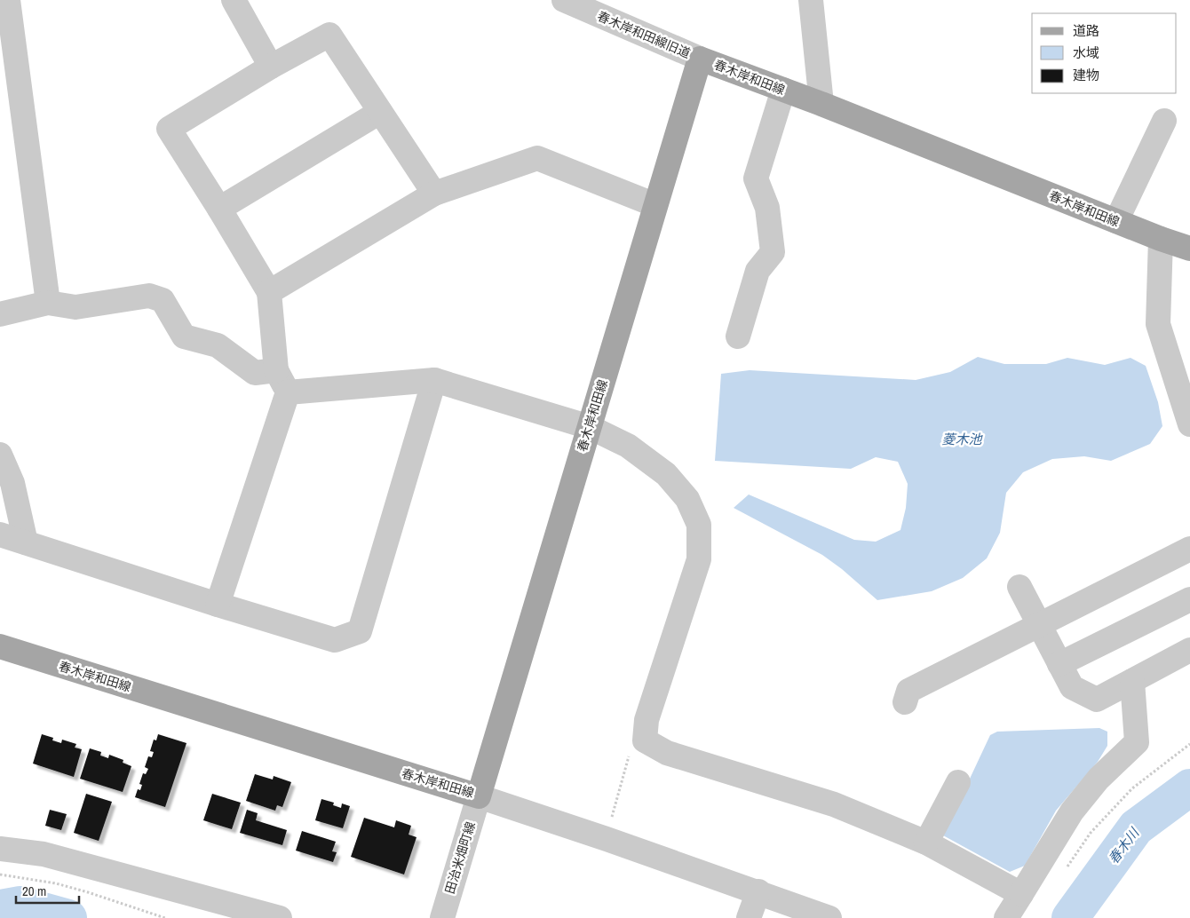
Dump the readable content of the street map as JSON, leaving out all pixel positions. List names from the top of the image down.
{
  "streets": {
    "main road": ["春木岸和田線"],
    "street": ["春木岸和田線旧道", "田治米畑町線"]
  },
  "crossings": [
    ["春木岸和田線旧道", "春木岸和田線"],
    ["春木岸和田線", "田治米畑町線"]
  ],
  "water": ["菱木池", "春木川"],
  "legend": ["道路", "水域", "建物"],
  "scale_bar": "20 m"
}
